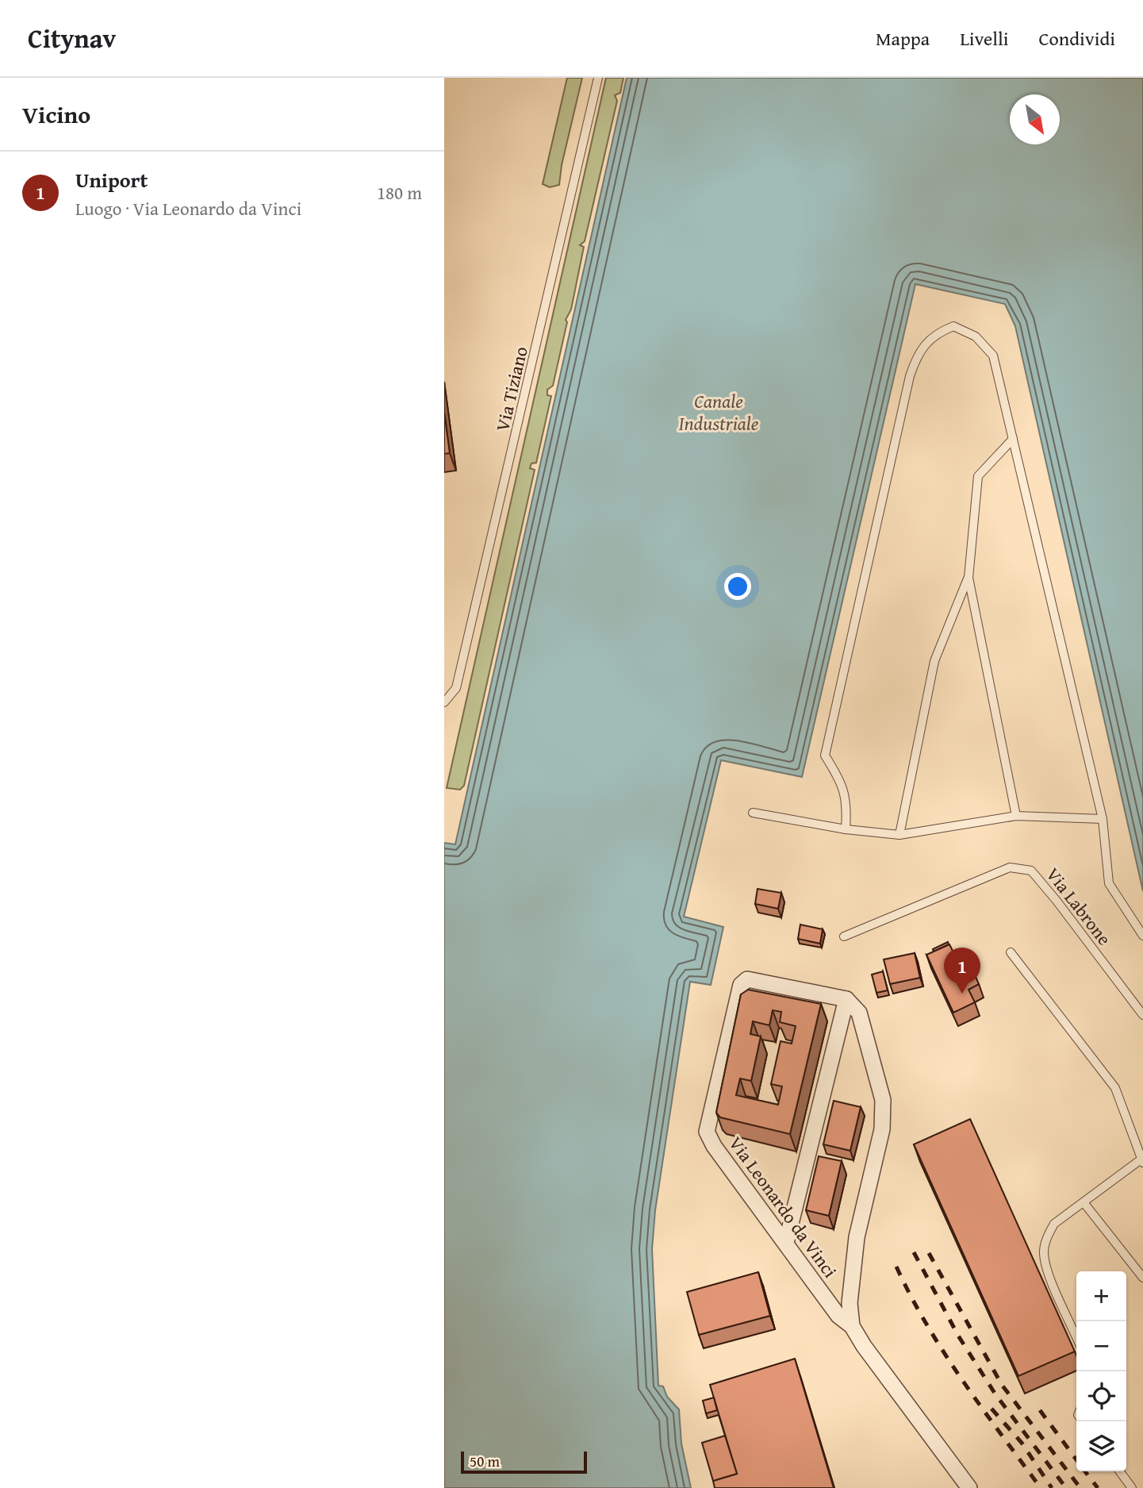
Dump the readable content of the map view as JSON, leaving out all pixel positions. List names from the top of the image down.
{
  "streets": {
    "street": ["Via Leonardo da Vinci"],
    "lane": ["Via Tiziano", "Via Labrone"]
  },
  "water": ["Canale Industriale"],
  "scale_bar": "50 m",
  "north": "bottom right",
  "page": {
    "header": "Citynav",
    "nav": ["Mappa", "Livelli", "Condividi"],
    "heading": "Vicino",
    "list": [
      {
        "mark": "1",
        "name": "Uniport",
        "note": "Luogo · Via Leonardo da Vinci",
        "value": "180 m"
      }
    ],
    "pins": "1",
    "map_buttons": ["+", "−"],
    "scale": "50 m"
  }
}
